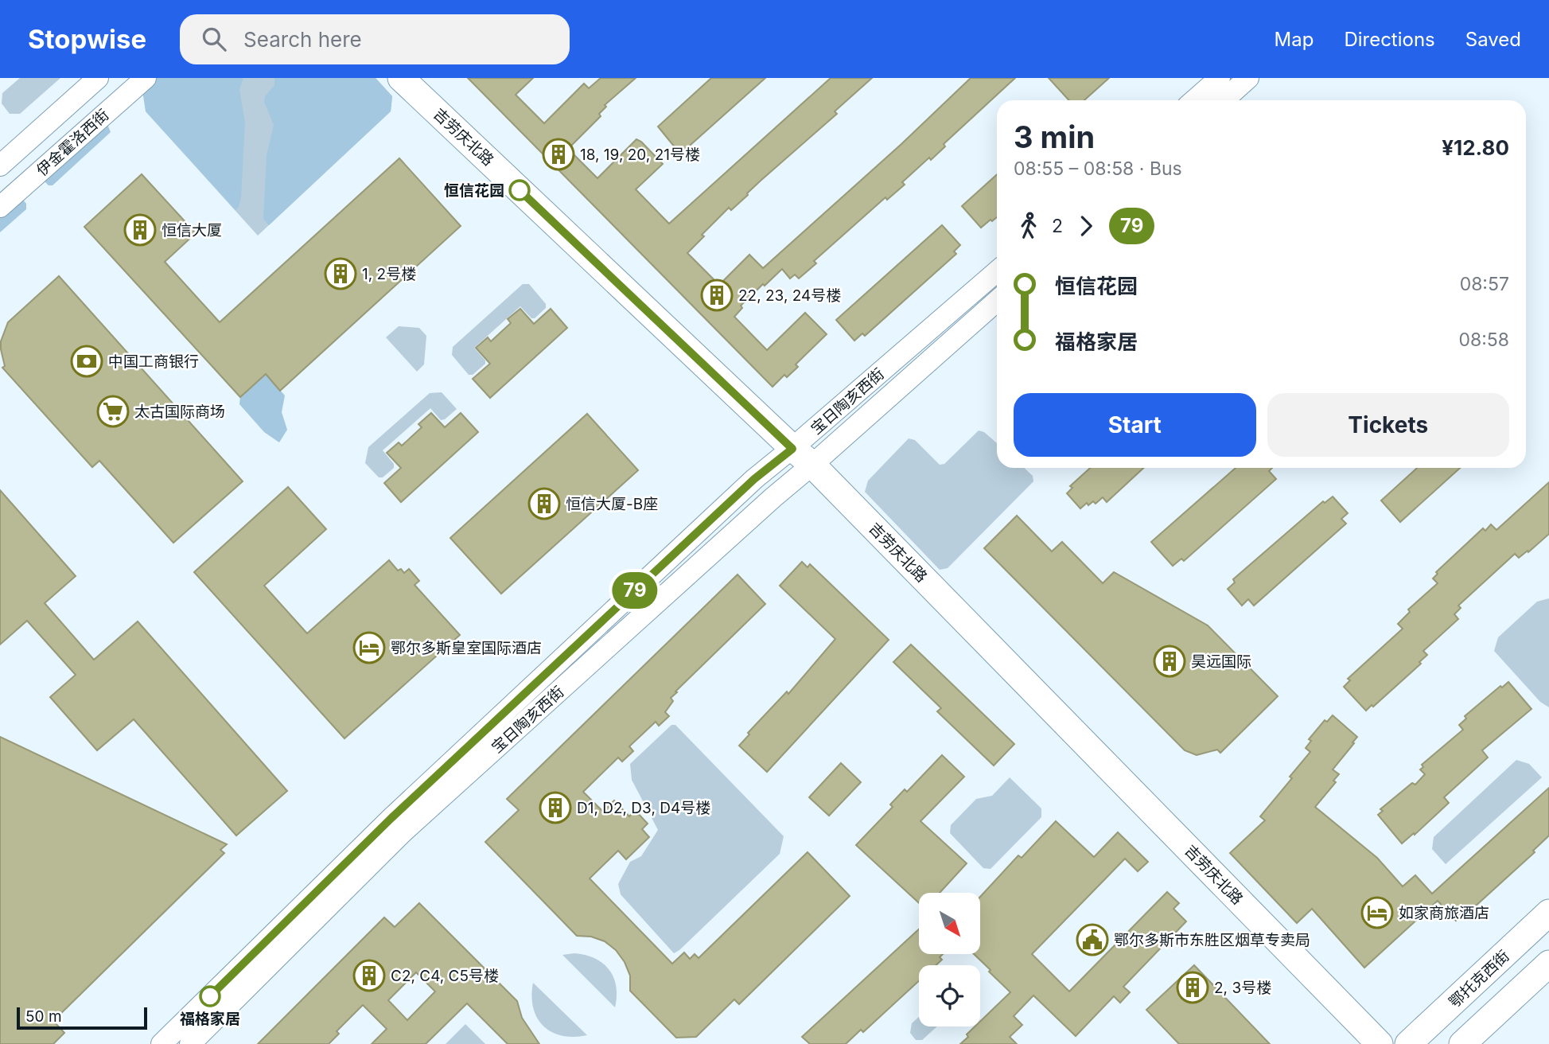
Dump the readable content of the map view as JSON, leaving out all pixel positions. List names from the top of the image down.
{
  "streets": {
    "main road": ["吉劳庆北路", "鄂托克西街"],
    "street": ["伊金霍洛西街", "宝日陶亥西街"]
  },
  "crossings": [
    ["吉劳庆北路", "宝日陶亥西街"]
  ],
  "places": {
    "building": [
      "18, 19, 20, 21号楼",
      "恒信大厦",
      "1, 2号楼",
      "22, 23, 24号楼",
      "恒信大厦-B座",
      "昊远国际",
      "D1, D2, D3, D4号楼",
      "C2, C4, C5号楼",
      "2, 3号楼"
    ],
    "other": ["恒信花园", "福格家居"],
    "bank": ["中国工商银行"],
    "supermarket": ["太古国际商场"],
    "hotel": ["鄂尔多斯皇室国际酒店", "如家商旅酒店"],
    "public building": ["鄂尔多斯市东胜区烟草专卖局"]
  },
  "lines": ["bus line 79"],
  "scale_bar": "50 m",
  "north": "bottom right",
  "page": {
    "header": "Stopwise",
    "search": "Search here",
    "nav": ["Map", "Directions", "Saved"],
    "on_map": "79",
    "heading": ["3 min", "08:55 – 08:58 · Bus", "¥12.80"],
    "legs": ["2", "79"],
    "list": [
      {
        "name": "恒信花园",
        "value": "08:57"
      },
      {
        "name": "福格家居",
        "value": "08:58"
      }
    ],
    "buttons": ["Start", "Tickets"],
    "scale": "50 m"
  }
}
